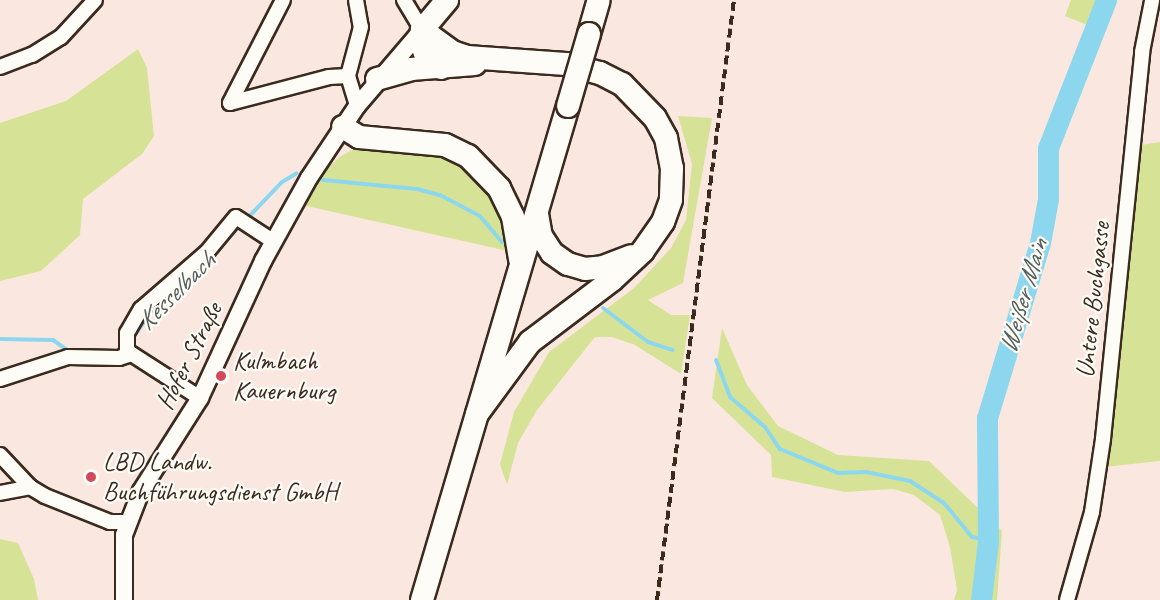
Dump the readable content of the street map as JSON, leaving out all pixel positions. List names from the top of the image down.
{
  "streets": {
    "street": ["Untere Buchgasse", "Hofer Straße"]
  },
  "water": ["Kesselbach", "Weißer Main"],
  "places": ["Kulmbach Kauernburg", "LBD Landw. Buchführungsdienst GmbH"]
}
